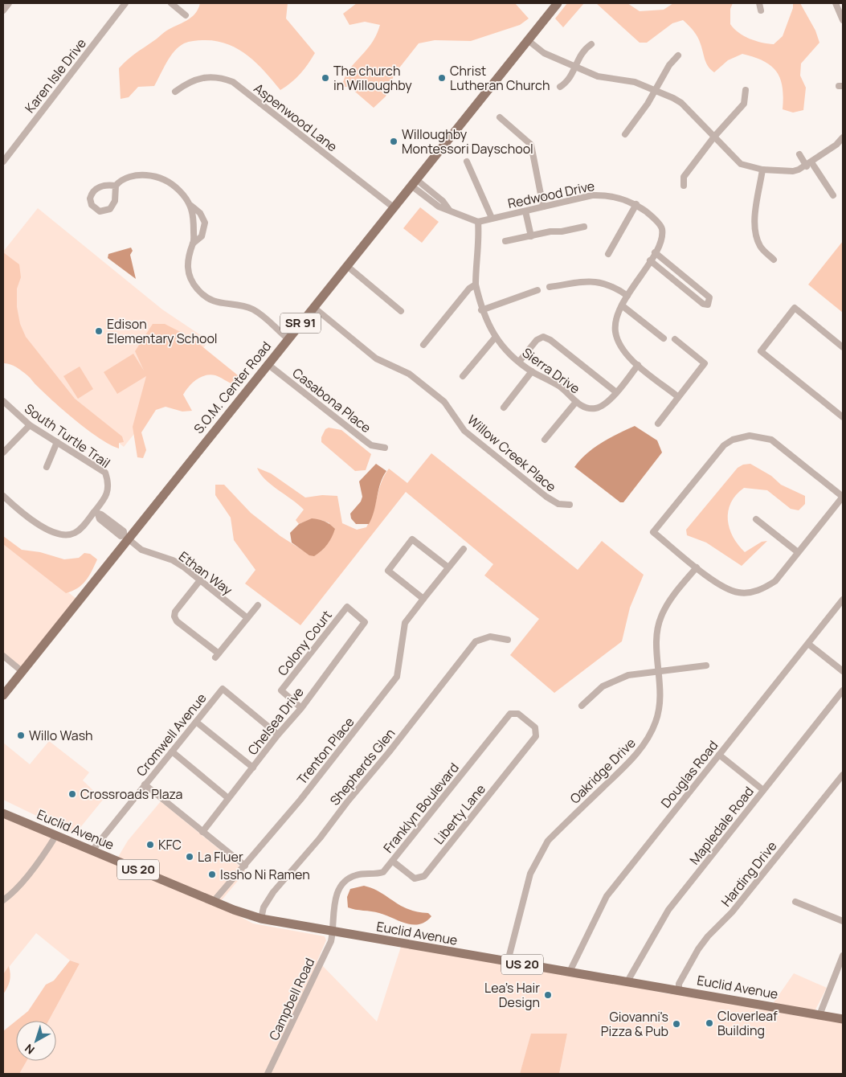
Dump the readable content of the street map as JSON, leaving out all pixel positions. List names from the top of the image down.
{
  "streets": {
    "main road": [
      "SR 91",
      "S.O.M. Center Road",
      "Euclid Avenue",
      "US 20"
    ],
    "street": [
      "Karen Isle Drive",
      "Aspenwood Lane",
      "Redwood Drive",
      "Sierra Drive",
      "Casabona Place",
      "South Turtle Trail",
      "Willow Creek Place",
      "Ethan Way",
      "Colony Court",
      "Chelsea Drive",
      "Cromwell Avenue",
      "Trenton Place",
      "Shepherds Glen",
      "Oakridge Drive",
      "Douglas Road",
      "Franklyn Boulevard",
      "Liberty Lane",
      "Mapledale Road",
      "Harding Drive",
      "Campbell Road"
    ]
  },
  "crossings": [
    ["Aspenwood Lane", "S.O.M. Center Road"],
    ["Redwood Drive", "Sierra Drive"],
    ["S.O.M. Center Road", "Casabona Place"],
    ["S.O.M. Center Road", "Willow Creek Place"],
    ["S.O.M. Center Road", "Ethan Way"],
    ["South Turtle Trail", "Ethan Way"],
    ["Colony Court", "Chelsea Drive"],
    ["Chelsea Drive", "Cromwell Avenue"],
    ["Cromwell Avenue", "Euclid Avenue"],
    ["Trenton Place", "Euclid Avenue"],
    ["Shepherds Glen", "Euclid Avenue"],
    ["Oakridge Drive", "Euclid Avenue"],
    ["Douglas Road", "Euclid Avenue"],
    ["Franklyn Boulevard", "Liberty Lane"],
    ["Franklyn Boulevard", "Euclid Avenue"],
    ["Franklyn Boulevard", "Campbell Road"],
    ["Mapledale Road", "Euclid Avenue"],
    ["Euclid Avenue", "Harding Drive"],
    ["Euclid Avenue", "Campbell Road"]
  ],
  "places": [
    "The church in Willoughby",
    "Christ Lutheran Church",
    "Willoughby Montessori Dayschool",
    "Edison Elementary School",
    "Willo Wash",
    "Crossroads Plaza",
    "KFC",
    "La Fluer",
    "Issho Ni Ramen",
    "Lea's Hair Design",
    "Cloverleaf Building",
    "Giovanni's Pizza & Pub"
  ],
  "north": "bottom left"
}
